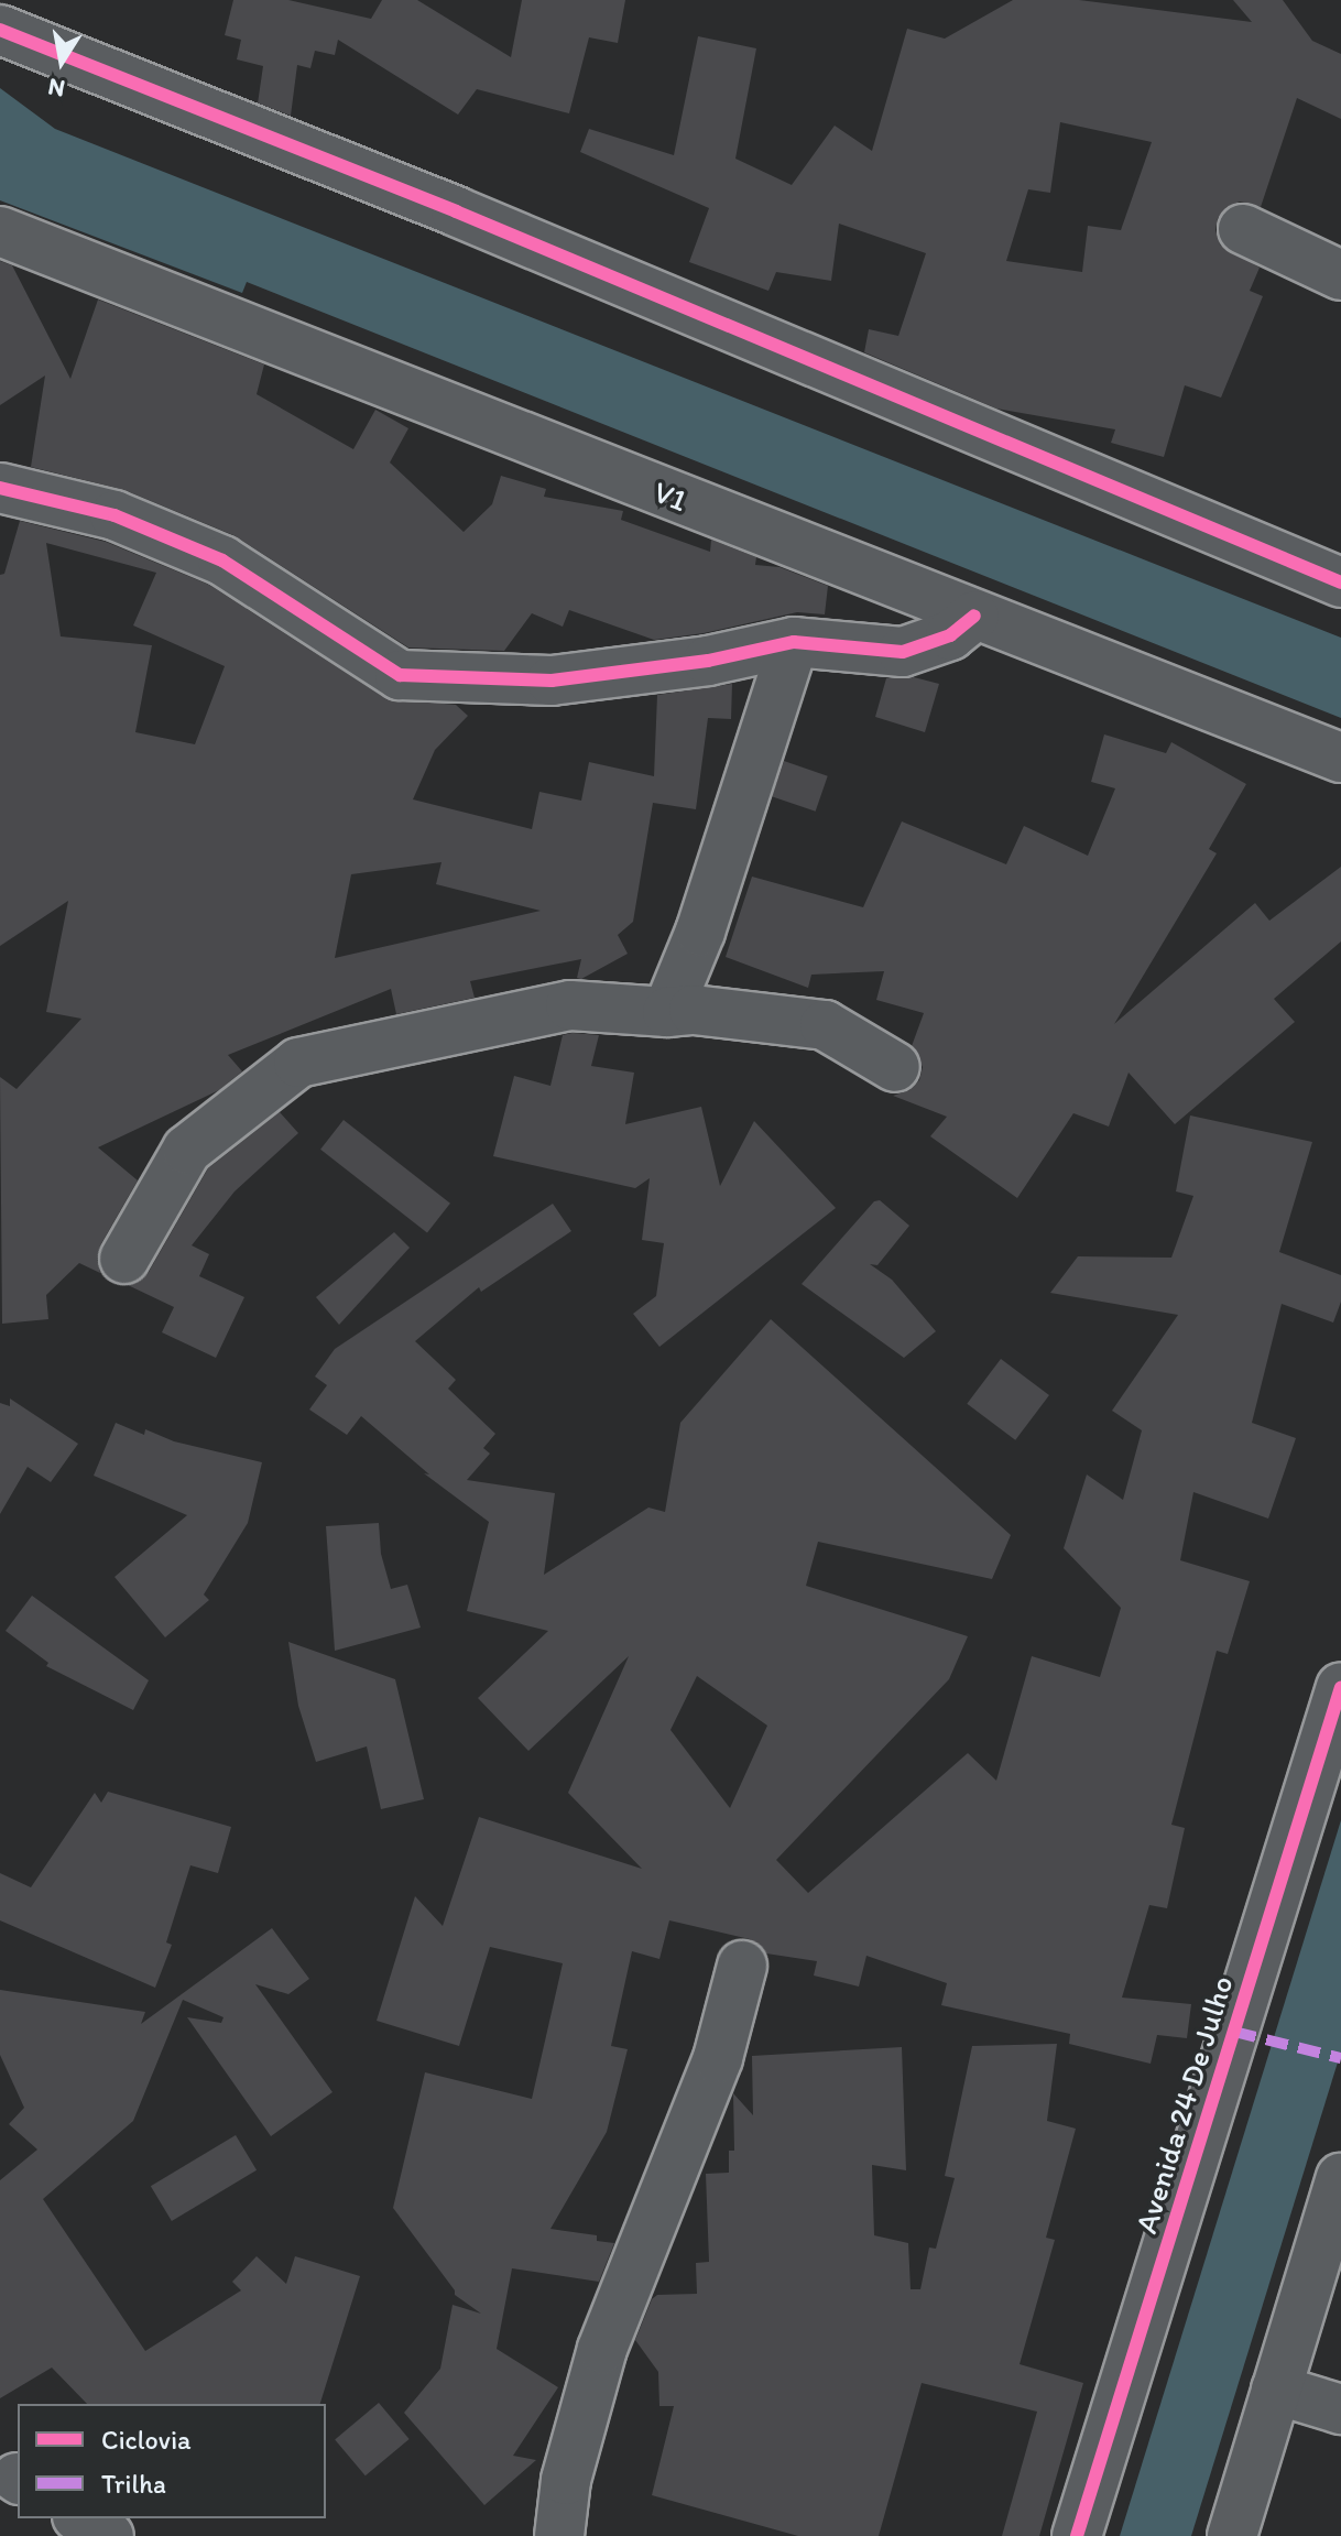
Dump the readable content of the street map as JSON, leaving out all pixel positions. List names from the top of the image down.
{
  "streets": {
    "street": ["V1", "Avenida 24 De Julho"]
  },
  "legend": ["Ciclovia", "Trilha"],
  "north": "bottom"
}
